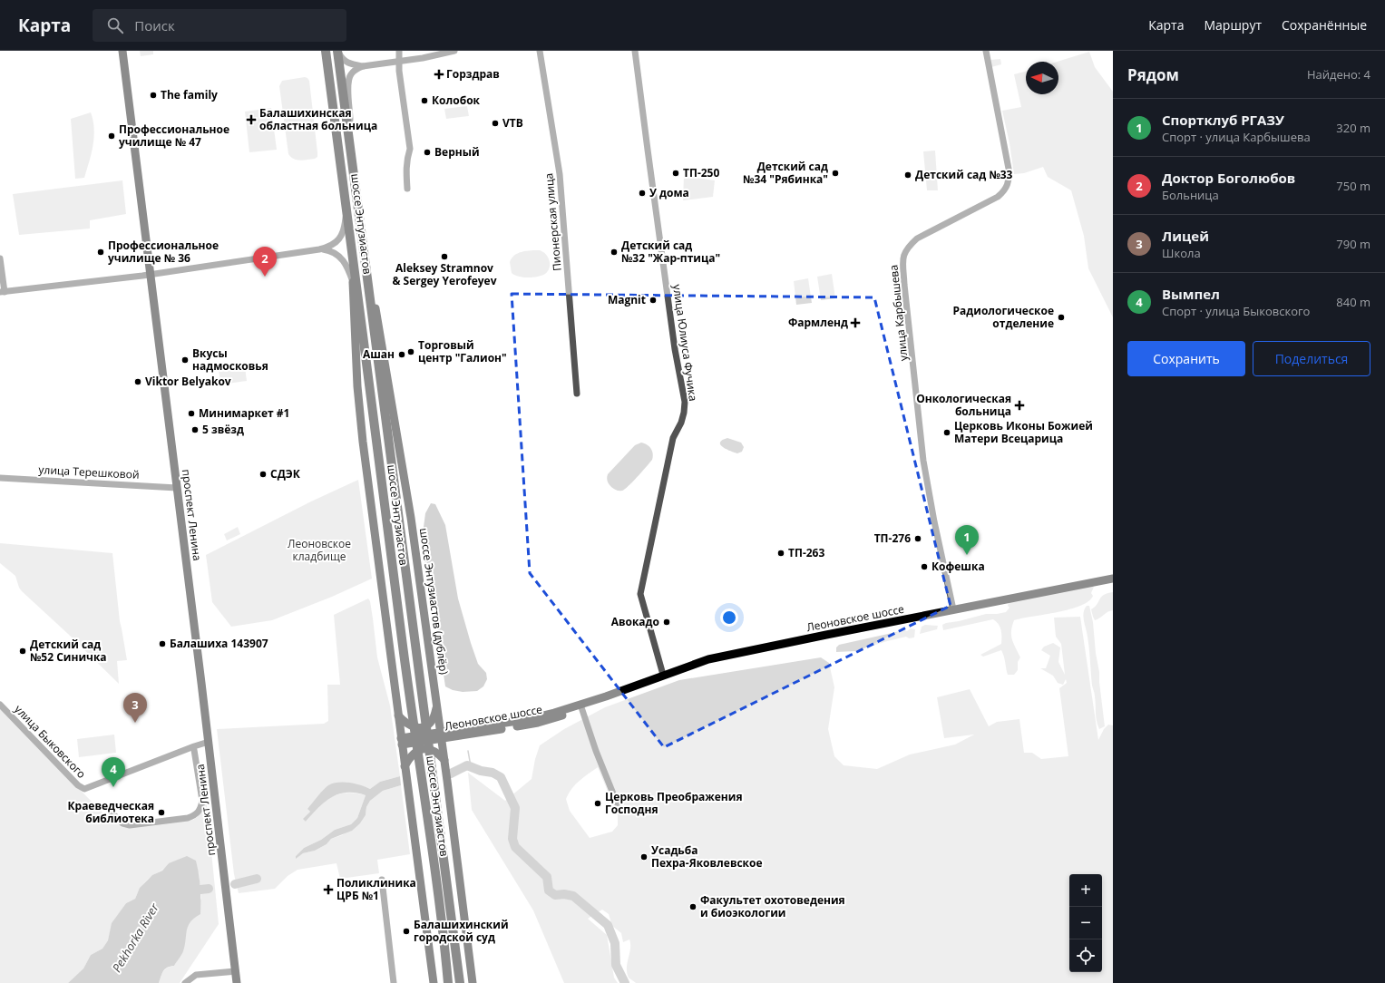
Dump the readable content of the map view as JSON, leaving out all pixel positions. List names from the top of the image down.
{
  "streets": {
    "highway": ["шоссе Энтузиастов"],
    "main road": ["проспект Ленина", "шоссе Энтузиастов (дублёр)", "Леоновское шоссе"],
    "street": [
      "Пионерская улица",
      "улица Карбышева",
      "улица Юлиуса Фучика",
      "улица Терешковой",
      "улица Быковского"
    ]
  },
  "crossings": [
    ["шоссе Энтузиастов", "шоссе Энтузиастов (дублёр)"],
    ["улица Карбышева", "Леоновское шоссе"],
    ["улица Юлиуса Фучика", "Леоновское шоссе"],
    ["улица Терешковой", "проспект Ленина"],
    ["проспект Ленина", "улица Быковского"],
    ["шоссе Энтузиастов (дублёр)", "Леоновское шоссе"]
  ],
  "water": ["Pekhorka River"],
  "parks": ["Леоновское кладбище"],
  "places": {
    "health": [
      "Горздрав",
      "Балашихинская областная больница",
      "Фармленд",
      "Онкологическая больница",
      "Поликлиника ЦРБ №1"
    ],
    "other": [
      "The family",
      "Колобок",
      "VTB",
      "Профессиональное училище № 47",
      "Верный",
      "ТП-250",
      "Детский сад №34 \"Рябинка\"",
      "Детский сад №33",
      "У дома",
      "Профессиональное училище № 36",
      "Детский сад №32 \"Жар-птица\"",
      "Aleksey Stramnov & Sergey Yerofeyev",
      "Magnit",
      "Радиологическое отделение",
      "Торговый центр \"Галион\"",
      "Ашан",
      "Вкусы надмосковья",
      "Viktor Belyakov",
      "Минимаркет #1",
      "5 звёзд",
      "Церковь Иконы Божией Матери Всецарица",
      "СДЭК",
      "ТП-276",
      "ТП-263",
      "Кофешка",
      "Авокадо",
      "Балашиха 143907",
      "Детский сад №52 Синичка",
      "Церковь Преображения Господня",
      "Краеведческая библиотека",
      "Усадьба Пехра-Яковлевское",
      "Факультет охотоведения и биоэкологии",
      "Балашихинский городской суд"
    ]
  },
  "north": "left",
  "page": {
    "header": "Карта",
    "search": "Поиск",
    "nav": ["Карта", "Маршрут", "Сохранённые"],
    "heading": ["Рядом", "Найдено: 4"],
    "list": [
      {
        "mark": "1",
        "name": "Спортклуб РГАЗУ",
        "note": "Спорт · улица Карбышева",
        "value": "320 m"
      },
      {
        "mark": "2",
        "name": "Доктор Боголюбов",
        "note": "Больница",
        "value": "750 m"
      },
      {
        "mark": "3",
        "name": "Лицей",
        "note": "Школа",
        "value": "790 m"
      },
      {
        "mark": "4",
        "name": "Вымпел",
        "note": "Спорт · улица Быковского",
        "value": "840 m"
      }
    ],
    "pins": [
      "2",
      "1",
      "3",
      "4"
    ],
    "buttons": ["Сохранить", "Поделиться"],
    "map_buttons": ["+", "−"]
  }
}
